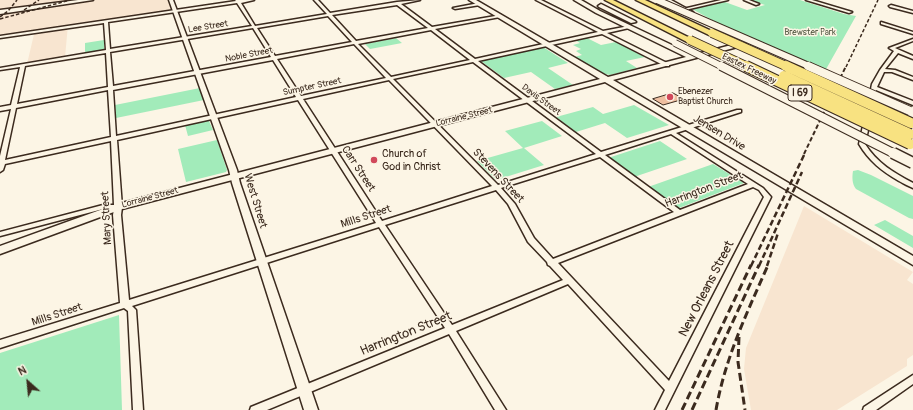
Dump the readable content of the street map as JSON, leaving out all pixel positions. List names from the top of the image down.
{
  "streets": {
    "highway": ["Eastex Freeway", "I 69"],
    "main road": ["Lorraine Street", "Jensen Drive"],
    "street": [
      "Lee Street",
      "Noble Street",
      "Sumpter Street",
      "Davis Street",
      "Carr Street",
      "Stevens Street",
      "Harrington Street",
      "West Street",
      "Mills Street",
      "Mary Street",
      "New Orleans Street"
    ]
  },
  "crossings": [
    ["Lee Street", "Davis Street"],
    ["Lee Street", "Carr Street"],
    ["Lee Street", "Stevens Street"],
    ["Lee Street", "West Street"],
    ["Lee Street", "Mary Street"],
    ["Noble Street", "Davis Street"],
    ["Noble Street", "Jensen Drive"],
    ["Noble Street", "Carr Street"],
    ["Noble Street", "Stevens Street"],
    ["Noble Street", "West Street"],
    ["Noble Street", "Mary Street"],
    ["Sumpter Street", "Davis Street"],
    ["Sumpter Street", "Jensen Drive"],
    ["Sumpter Street", "Carr Street"],
    ["Sumpter Street", "Stevens Street"],
    ["Sumpter Street", "West Street"],
    ["Sumpter Street", "Mary Street"],
    ["Davis Street", "Lorraine Street"],
    ["Davis Street", "Harrington Street"],
    ["Davis Street", "Mills Street"],
    ["Lorraine Street", "Jensen Drive"],
    ["Lorraine Street", "Carr Street"],
    ["Lorraine Street", "Stevens Street"],
    ["Lorraine Street", "West Street"],
    ["Lorraine Street", "Mary Street"],
    ["Jensen Drive", "Mills Street"],
    ["Carr Street", "Harrington Street"],
    ["Carr Street", "Mills Street"],
    ["Stevens Street", "Harrington Street"],
    ["Stevens Street", "Mills Street"],
    ["Stevens Street", "New Orleans Street"],
    ["Harrington Street", "West Street"],
    ["Harrington Street", "Mills Street"],
    ["Harrington Street", "New Orleans Street"],
    ["West Street", "Mills Street"],
    ["Mills Street", "Mary Street"]
  ],
  "parks": ["Brewster Park"],
  "places": ["Ebenezer Baptist Church", "Church of God in Christ"],
  "north": "top left"
}
